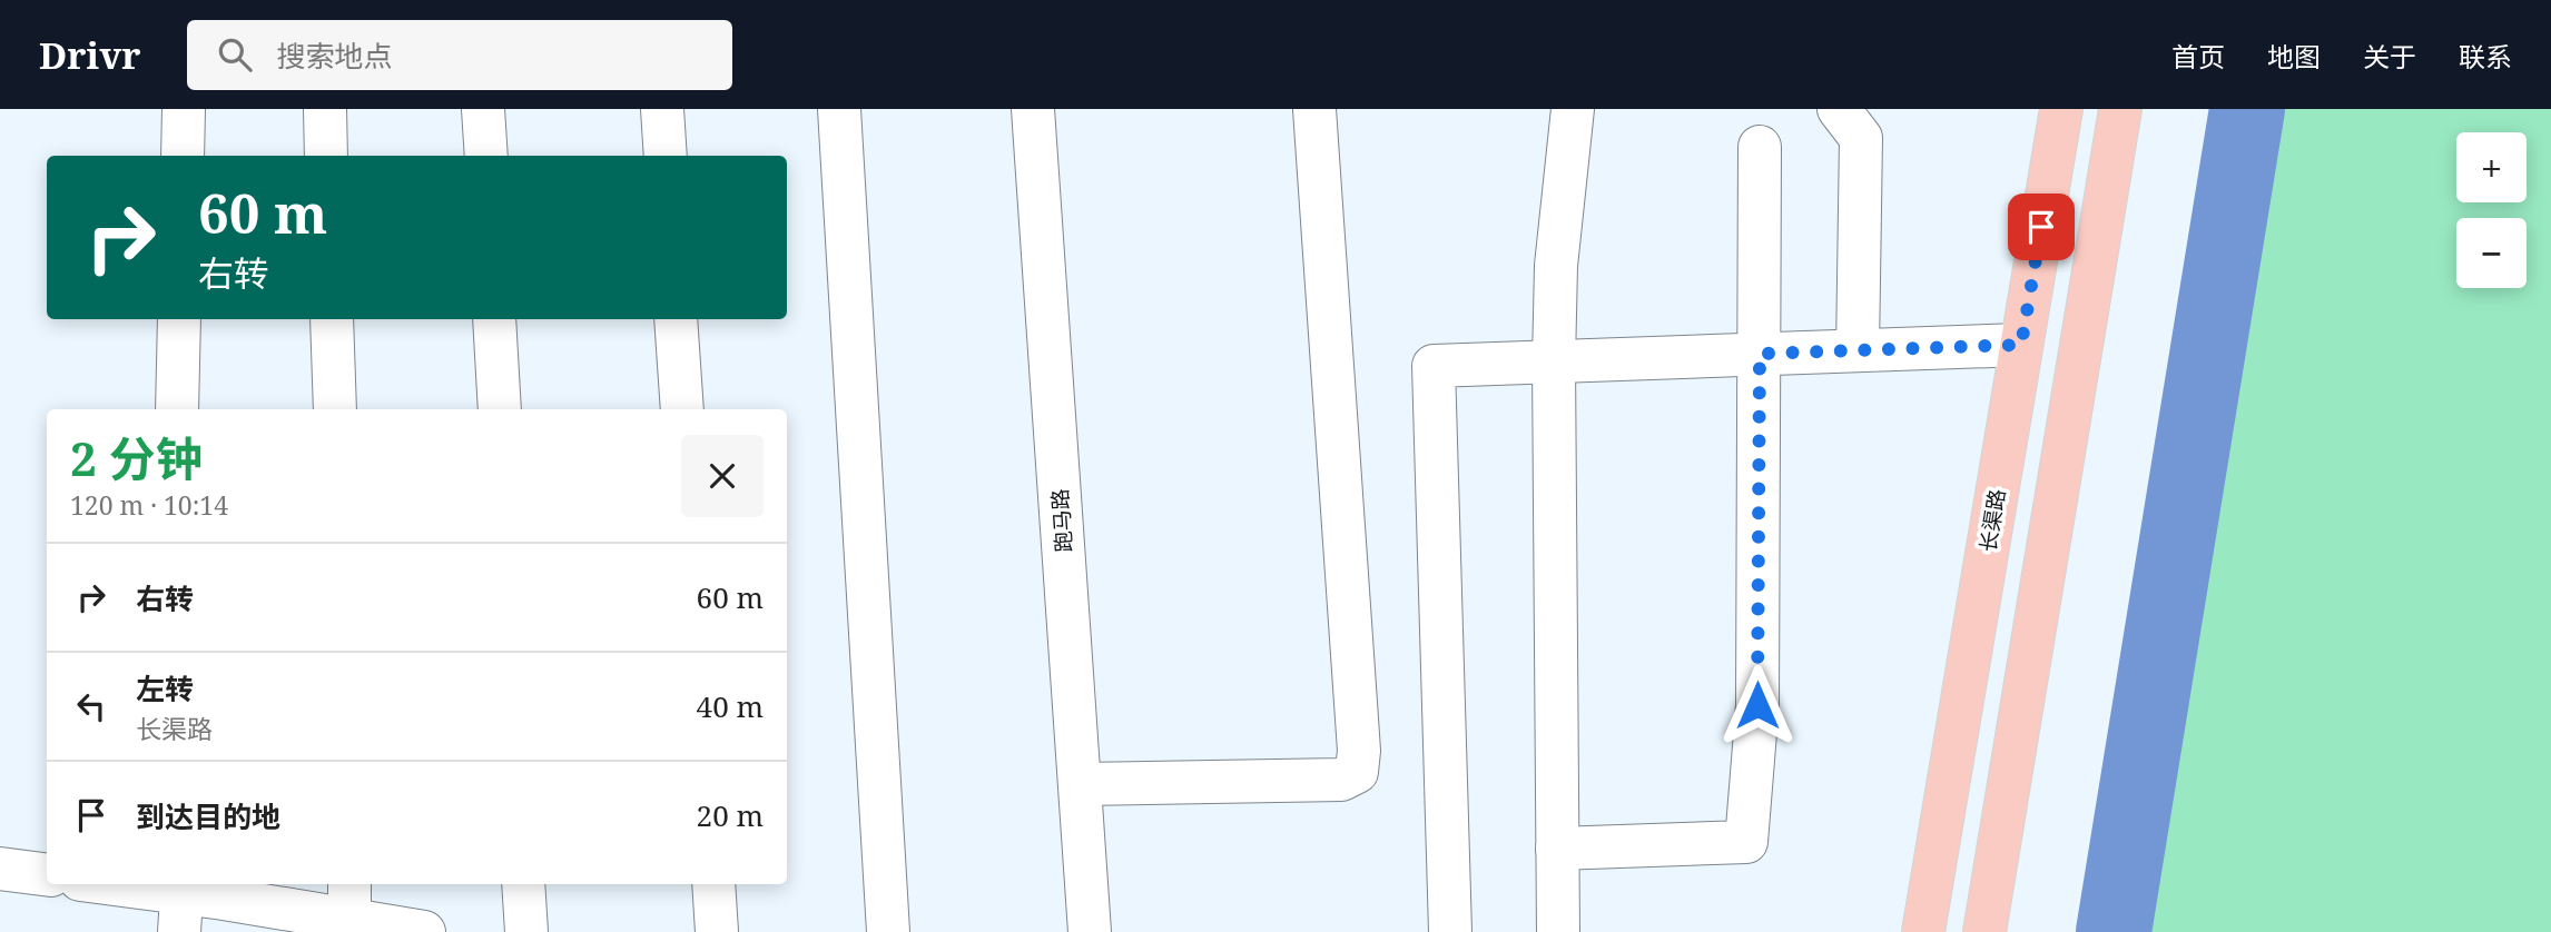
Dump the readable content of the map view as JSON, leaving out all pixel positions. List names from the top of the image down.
{
  "streets": {
    "main road": ["长渠路"],
    "street": ["跑马路"]
  },
  "page": {
    "header": "Drivr",
    "search": "搜索地点",
    "nav": [
      "首页",
      "地图",
      "关于",
      "联系"
    ],
    "map_buttons": ["+", "−"],
    "turn": ["60 m", "右转"],
    "heading": ["2 分钟", "120 m · 10:14"],
    "list": [
      {
        "name": "右转",
        "value": "60 m"
      },
      {
        "name": "左转",
        "note": "长渠路",
        "value": "40 m"
      },
      {
        "name": "到达目的地",
        "value": "20 m"
      }
    ]
  }
}
